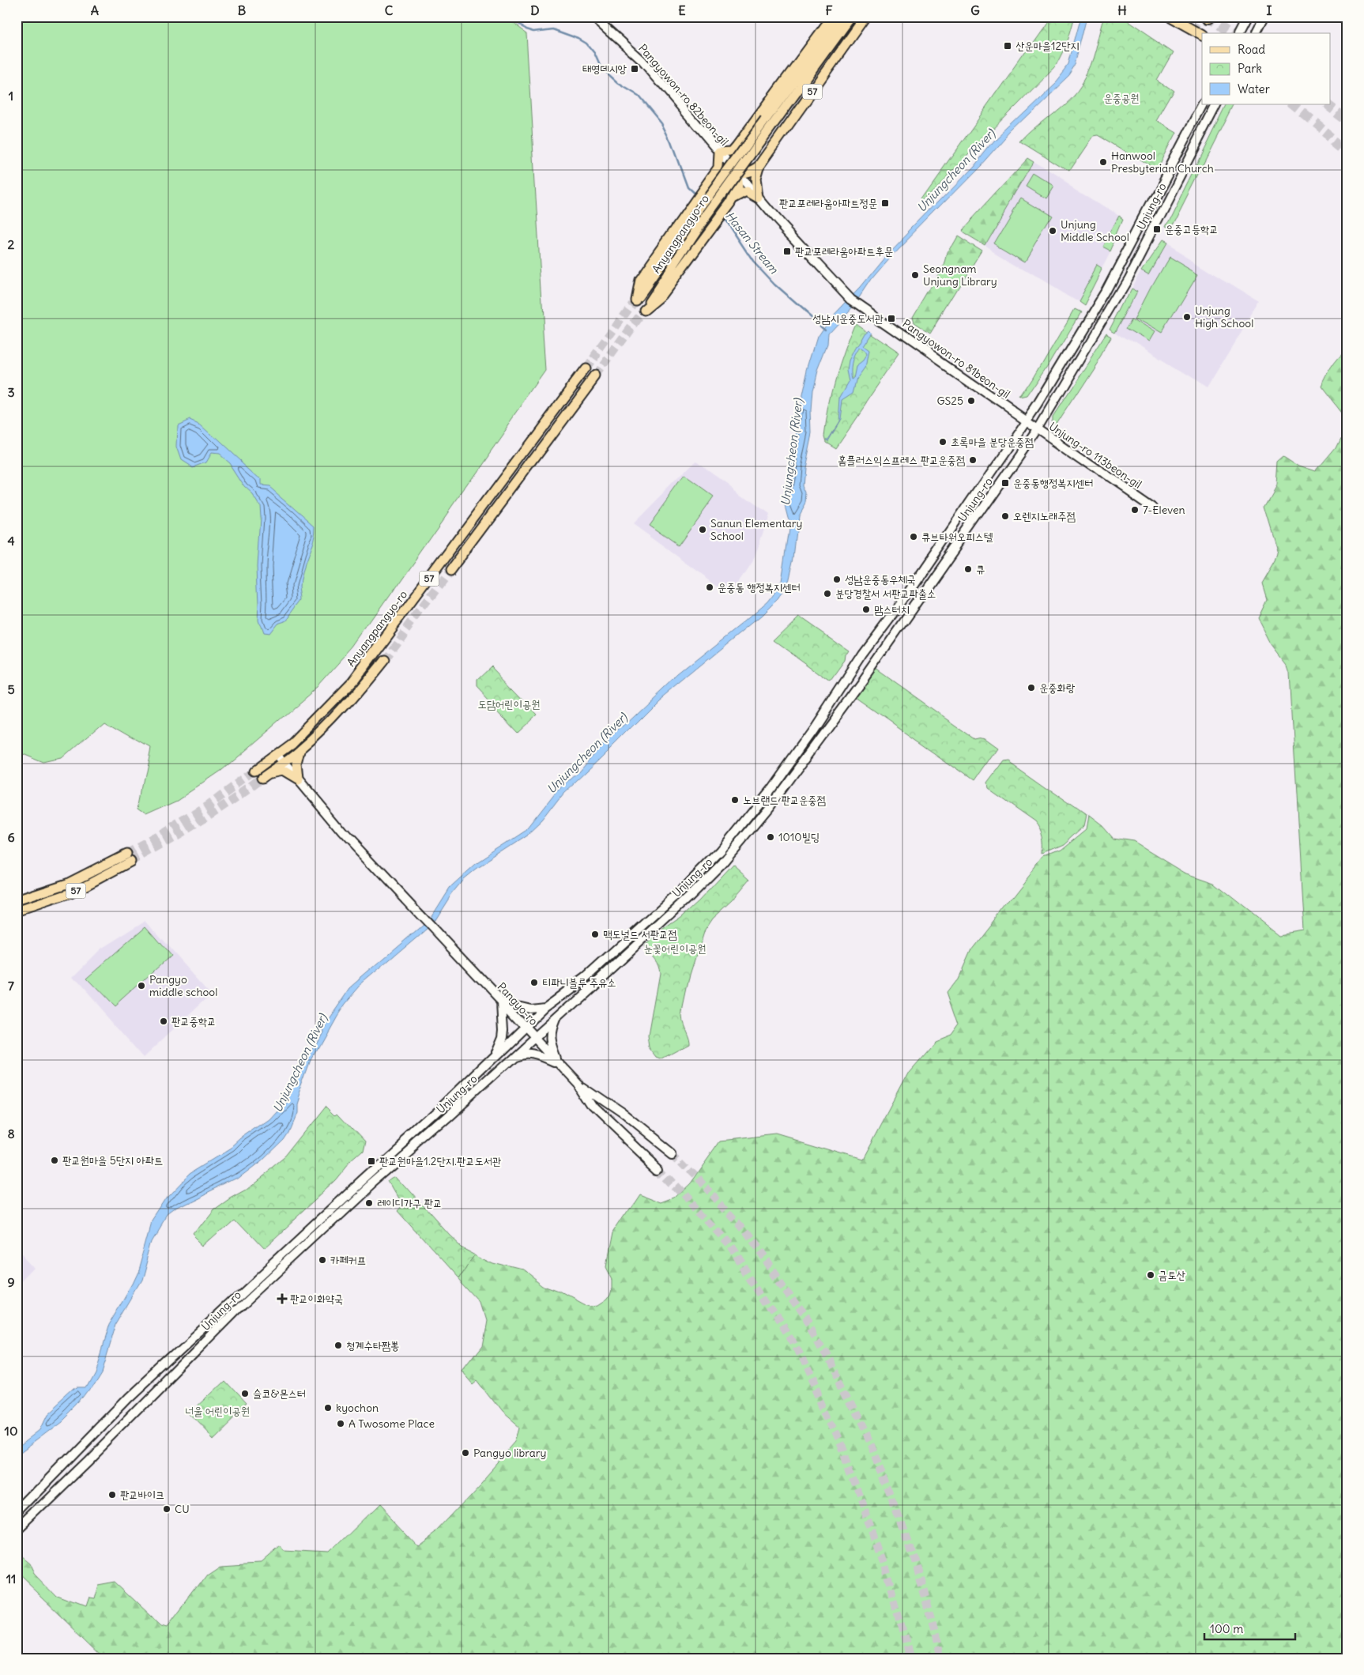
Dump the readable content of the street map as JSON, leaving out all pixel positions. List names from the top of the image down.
{
  "streets": {
    "main road": [
      "57",
      "Pangyowon-ro 82beon-gil",
      "Unjung-ro",
      "Anyangpangyo-ro",
      "Pangyowon-ro 81beon-gil",
      "Unjung-ro 113beon-gil",
      "Pangyo-ro"
    ]
  },
  "crossings": [
    ["57", "Anyangpangyo-ro"],
    ["Pangyowon-ro 82beon-gil", "Anyangpangyo-ro"],
    ["Pangyowon-ro 82beon-gil", "Pangyowon-ro 81beon-gil"],
    ["Unjung-ro", "Pangyowon-ro 81beon-gil"],
    ["Unjung-ro", "Unjung-ro 113beon-gil"],
    ["Unjung-ro", "Pangyo-ro"],
    ["Pangyowon-ro 81beon-gil", "Unjung-ro 113beon-gil"]
  ],
  "water": ["Unjungcheon (River)", "Hasan Stream"],
  "parks": [
    "운중공원",
    "도담어린이공원",
    "눈꽃어린이공원",
    "너울 어린이공원"
  ],
  "places": {
    "transit": [
      "산운마을12단지",
      "태영데시앙",
      "판교포레라움아파트정문",
      "운중고등학교",
      "판교포레라움아파트후문",
      "성남시운중도서관",
      "운중동행정복지센터",
      "판교원마을1.2단지.판교도서관"
    ],
    "other": [
      "Hanwool Presbyterian Church",
      "Unjung Middle School",
      "Seongnam Unjung Library",
      "Unjung High School",
      "GS25",
      "초록마을 분당운중점",
      "홈플러스익스프레스 판교운중점",
      "7-Eleven",
      "오렌지노래주점",
      "Sanun Elementary School",
      "큐브타워오피스텔",
      "큐",
      "성남운중동우체국",
      "운중동 행정복지센터",
      "분당경찰서 서판교파출소",
      "맘스터치",
      "운중화랑",
      "노브랜드 판교운중점",
      "1010빌딩",
      "맥도널드 서판교점",
      "티파니블루 주유소",
      "Pangyo middle school",
      "판교중학교",
      "판교원마을 5단지 아파트",
      "레이디가구 판교",
      "카페커프",
      "금토산",
      "청계수타짬뽕",
      "슬코&몬스터",
      "kyochon",
      "A Twosome Place",
      "Pangyo library",
      "판교바이크",
      "CU"
    ],
    "health": ["판교이화약국"]
  },
  "legend": ["Road", "Park", "Water"],
  "scale_bar": "100 m",
  "grid": {
    "columns": [
      "A",
      "B",
      "C",
      "D",
      "E",
      "F",
      "G",
      "H",
      "I"
    ],
    "rows": [
      "1",
      "2",
      "3",
      "4",
      "5",
      "6",
      "7",
      "8",
      "9",
      "10",
      "11"
    ]
  }
}
